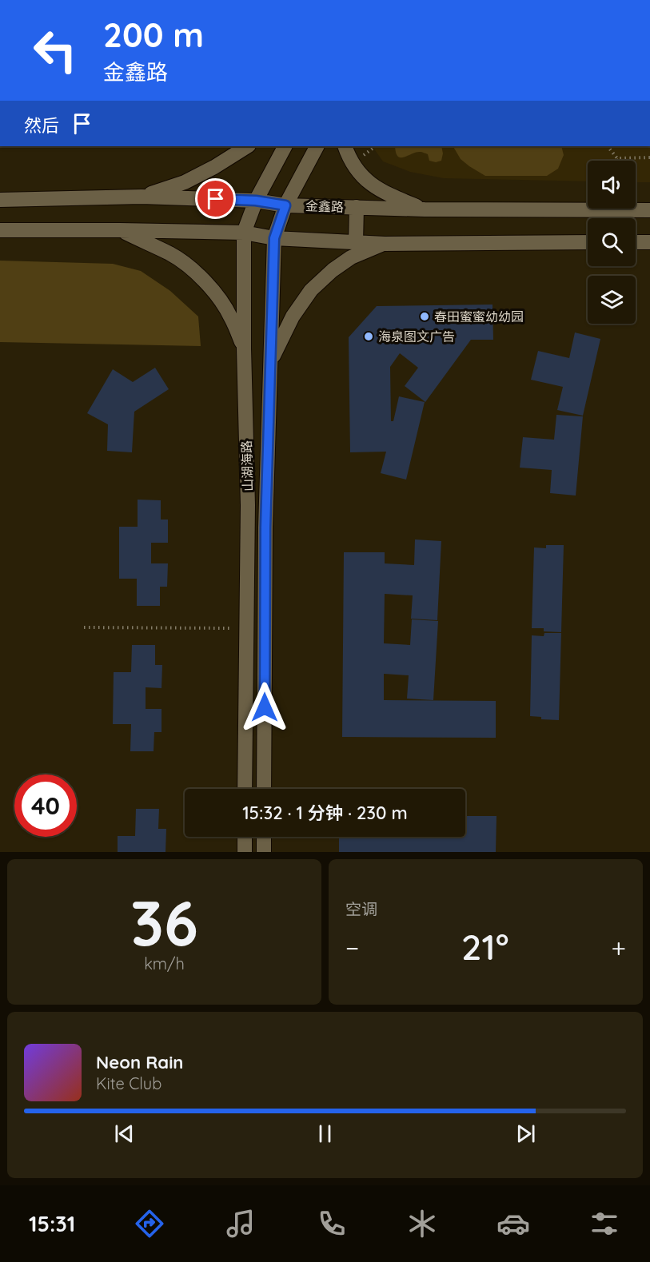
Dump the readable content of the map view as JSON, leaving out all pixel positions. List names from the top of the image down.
{
  "streets": {
    "street": ["金鑫路", "山湖海路"]
  },
  "crossings": [
    ["金鑫路", "山湖海路"]
  ],
  "places": ["春田蜜蜜幼幼园", "海泉图文广告"],
  "page": {
    "turn": ["200 m", "金鑫路"],
    "then": "然后",
    "limit": "40",
    "trip": "15:32 · 1 分钟 · 230 m",
    "tile": [
      ["36", "km/h"],
      "空调"
    ],
    "heat": ["−", "21°", "+"],
    "song": ["Neon Rain", "Kite Club"],
    "tabs": "15:31"
  }
}
